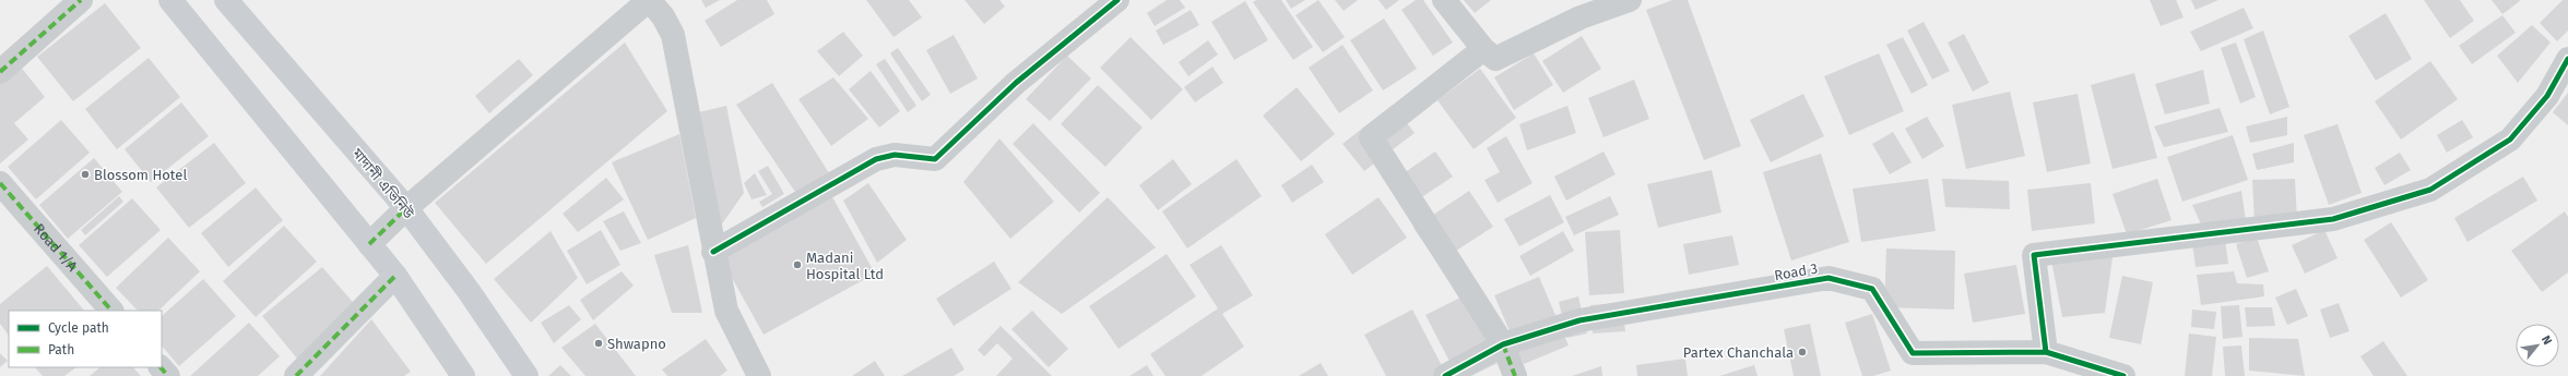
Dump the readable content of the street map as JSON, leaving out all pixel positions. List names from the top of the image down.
{
  "streets": {
    "main road": ["মাদানী এভিনিউ"],
    "street": ["Road 1/A", "Road 3"]
  },
  "places": [
    "Blossom Hotel",
    "Madani Hospital Ltd",
    "Shwapno",
    "Partex Chanchala"
  ],
  "legend": ["Cycle path", "Path"],
  "north": "top right"
}
